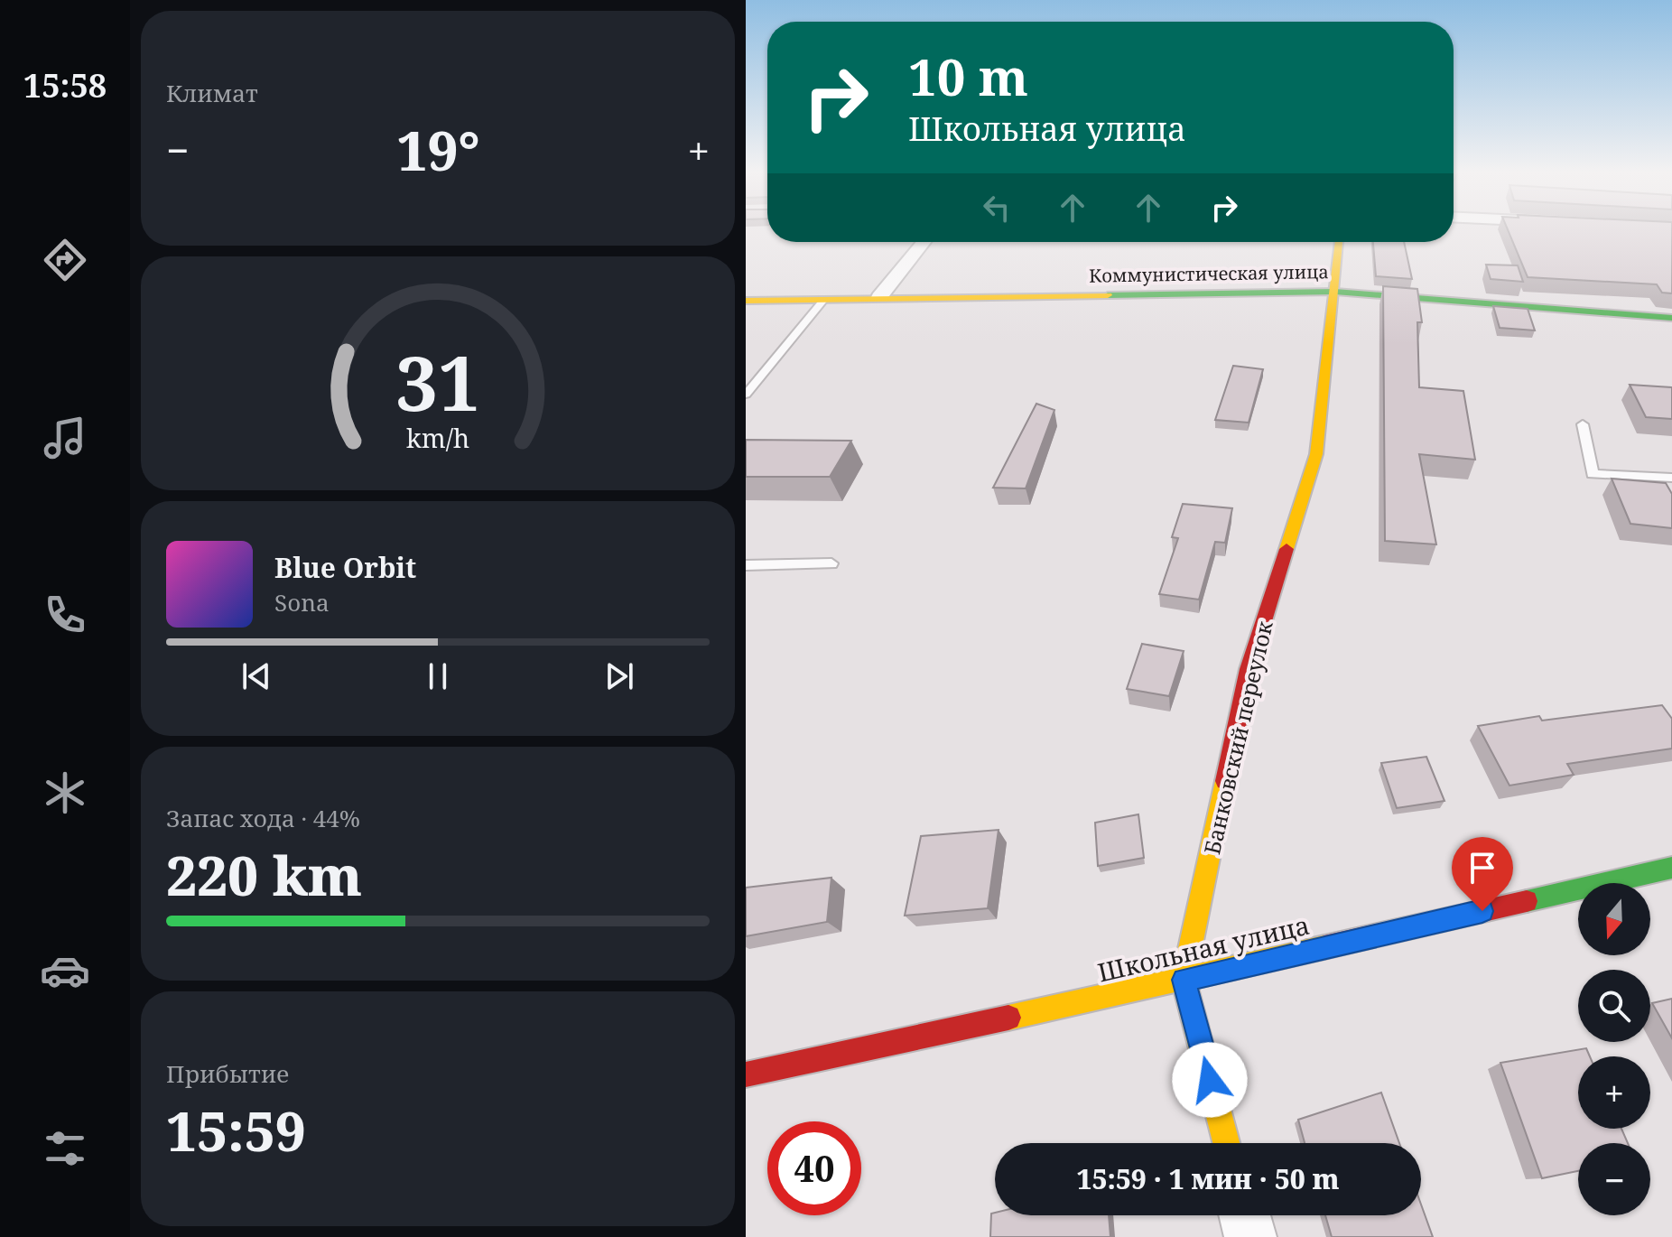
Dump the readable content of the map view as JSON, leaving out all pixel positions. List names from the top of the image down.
{
  "streets": {
    "street": ["Коммунистическая улица", "Банковский переулок", "Школьная улица"]
  },
  "crossings": [
    ["Коммунистическая улица", "Банковский переулок"],
    ["Банковский переулок", "Школьная улица"]
  ],
  "north": "bottom",
  "page": {
    "tabs": "15:58",
    "tile": [
      "Климат",
      ["Запас хода · 44%", "220 km"],
      ["Прибытие", "15:59"]
    ],
    "turn": ["10 m", "Школьная улица"],
    "heat": ["−", "19°", "+"],
    "song": ["Blue Orbit", "Sona"],
    "map_buttons": ["+", "−"],
    "limit": "40",
    "trip": "15:59 · 1 мин · 50 m",
    "gauge": ["31", "km/h"]
  }
}
